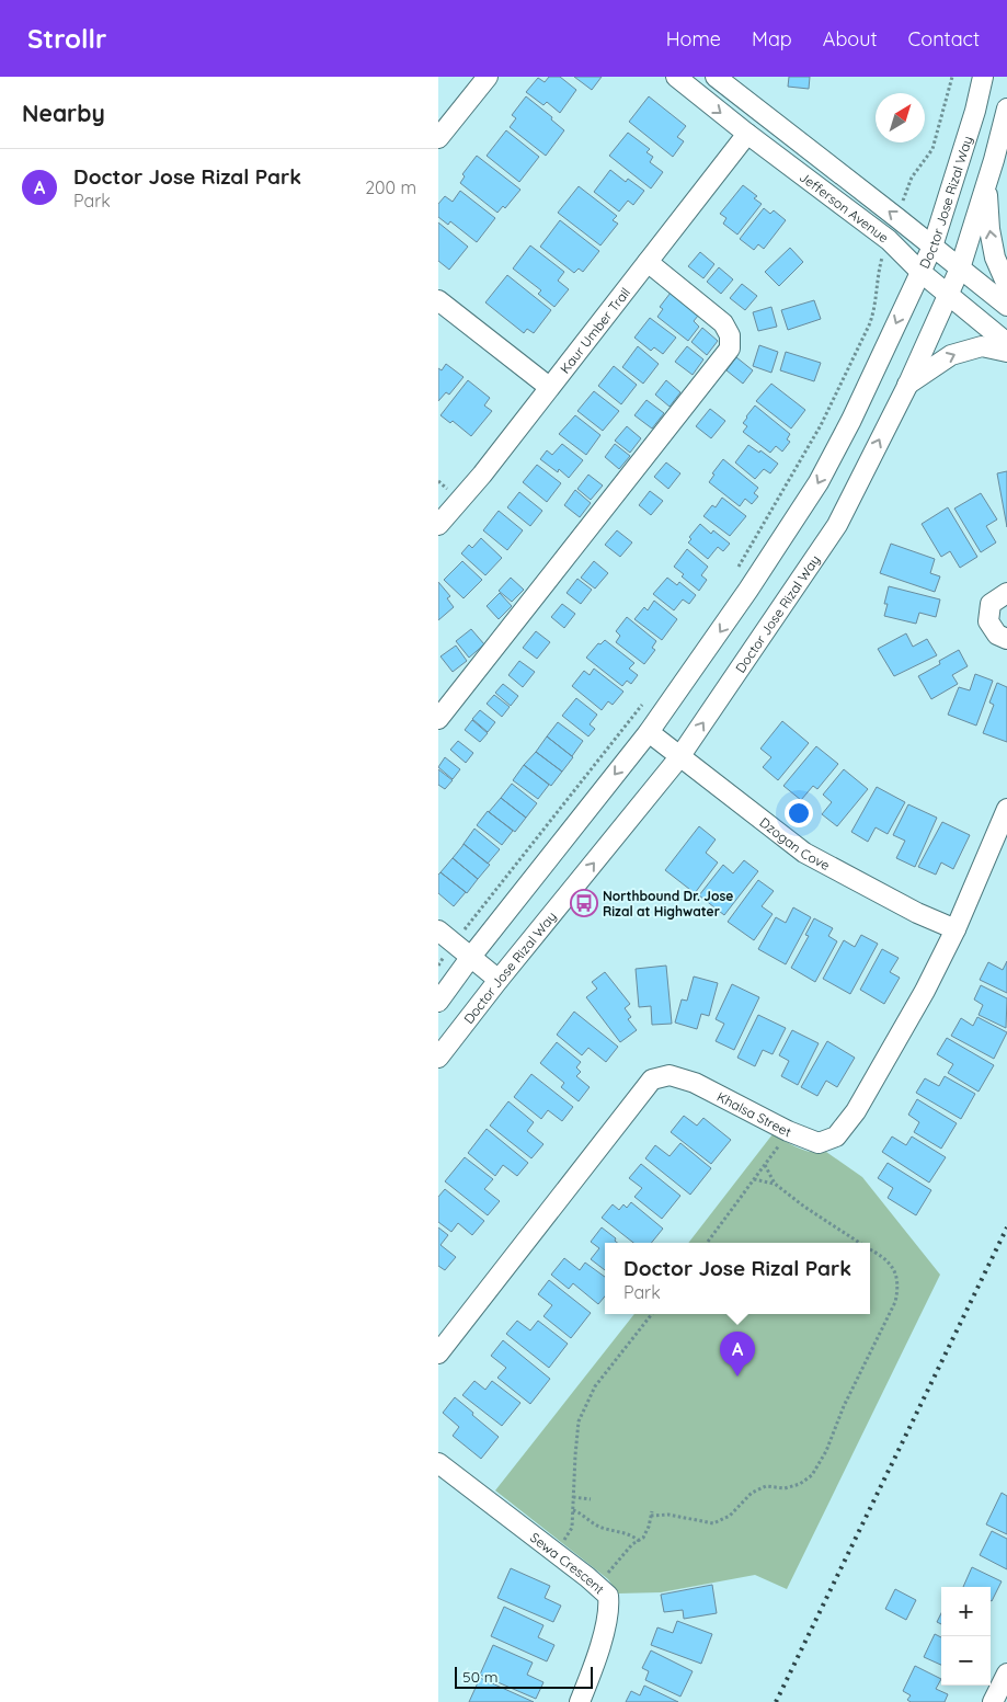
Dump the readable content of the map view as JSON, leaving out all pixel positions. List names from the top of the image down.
{
  "streets": {
    "street": [
      "Doctor Jose Rizal Way",
      "Jefferson Avenue",
      "Kaur Umber Trail",
      "Dzogan Cove",
      "Khalsa Street",
      "Sewa Crescent"
    ]
  },
  "crossings": [
    ["Doctor Jose Rizal Way", "Jefferson Avenue"],
    ["Doctor Jose Rizal Way", "Dzogan Cove"],
    ["Jefferson Avenue", "Kaur Umber Trail"],
    ["Dzogan Cove", "Khalsa Street"]
  ],
  "places": {
    "bus stop": ["Northbound Dr. Jose Rizal at Highwater"]
  },
  "scale_bar": "50 m",
  "north": "top right",
  "page": {
    "header": "Strollr",
    "nav": [
      "Home",
      "Map",
      "About",
      "Contact"
    ],
    "heading": "Nearby",
    "list": [
      {
        "mark": "A",
        "name": "Doctor Jose Rizal Park",
        "note": "Park",
        "value": "200 m"
      }
    ],
    "popup": ["Doctor Jose Rizal Park", "Park"],
    "pins": "A",
    "map_buttons": ["+", "−"],
    "scale": "50 m"
  }
}
